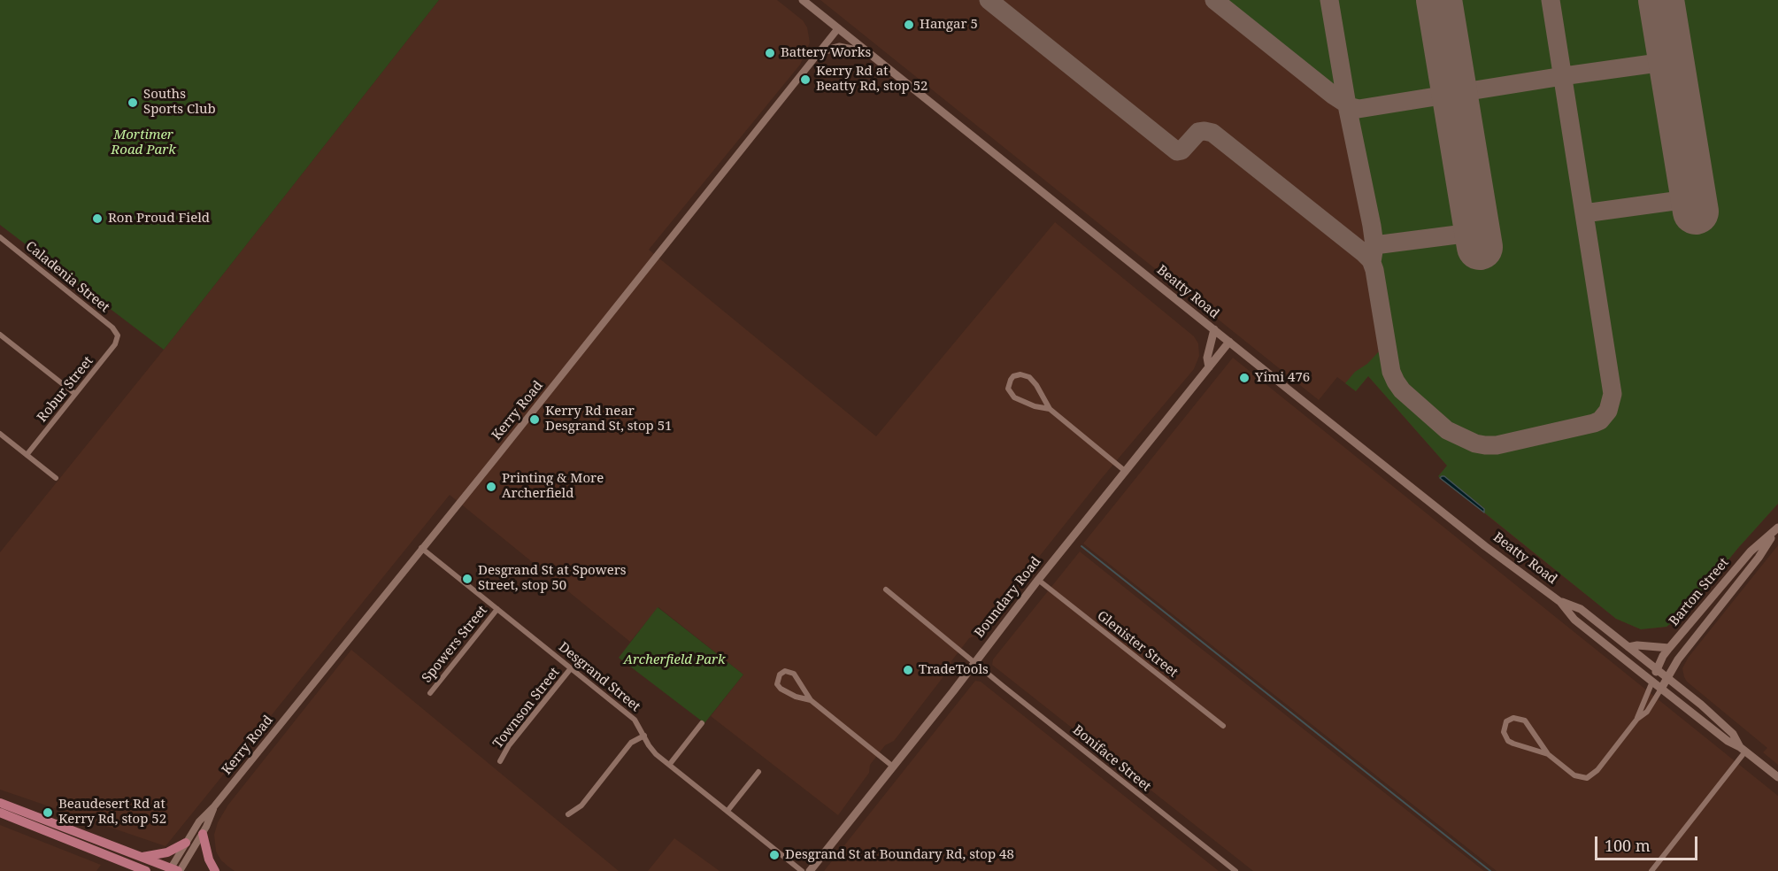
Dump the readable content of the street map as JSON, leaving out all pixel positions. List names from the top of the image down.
{
  "streets": {
    "main road": ["Beatty Road", "Barton Street", "Boundary Road"],
    "street": [
      "Caladenia Street",
      "Robur Street",
      "Kerry Road",
      "Spowers Street",
      "Glenister Street",
      "Desgrand Street",
      "Townson Street",
      "Boniface Street"
    ]
  },
  "crossings": [
    ["Caladenia Street", "Robur Street"],
    ["Beatty Road", "Kerry Road"],
    ["Beatty Road", "Barton Street"],
    ["Beatty Road", "Boundary Road"],
    ["Kerry Road", "Desgrand Street"],
    ["Boundary Road", "Glenister Street"],
    ["Boundary Road", "Boniface Street"],
    ["Spowers Street", "Desgrand Street"],
    ["Desgrand Street", "Townson Street"]
  ],
  "parks": ["Mortimer Road Park", "Archerfield Park"],
  "places": [
    "Hangar 5",
    "Battery Works",
    "Kerry Rd at Beatty Rd, stop 52",
    "Souths Sports Club",
    "Ron Proud Field",
    "Yimi 476",
    "Kerry Rd near Desgrand St, stop 51",
    "Printing & More Archerfield",
    "Desgrand St at Spowers Street, stop 50",
    "TradeTools",
    "Beaudesert Rd at Kerry Rd, stop 52",
    "Desgrand St at Boundary Rd, stop 48"
  ],
  "scale_bar": "100 m"
}
